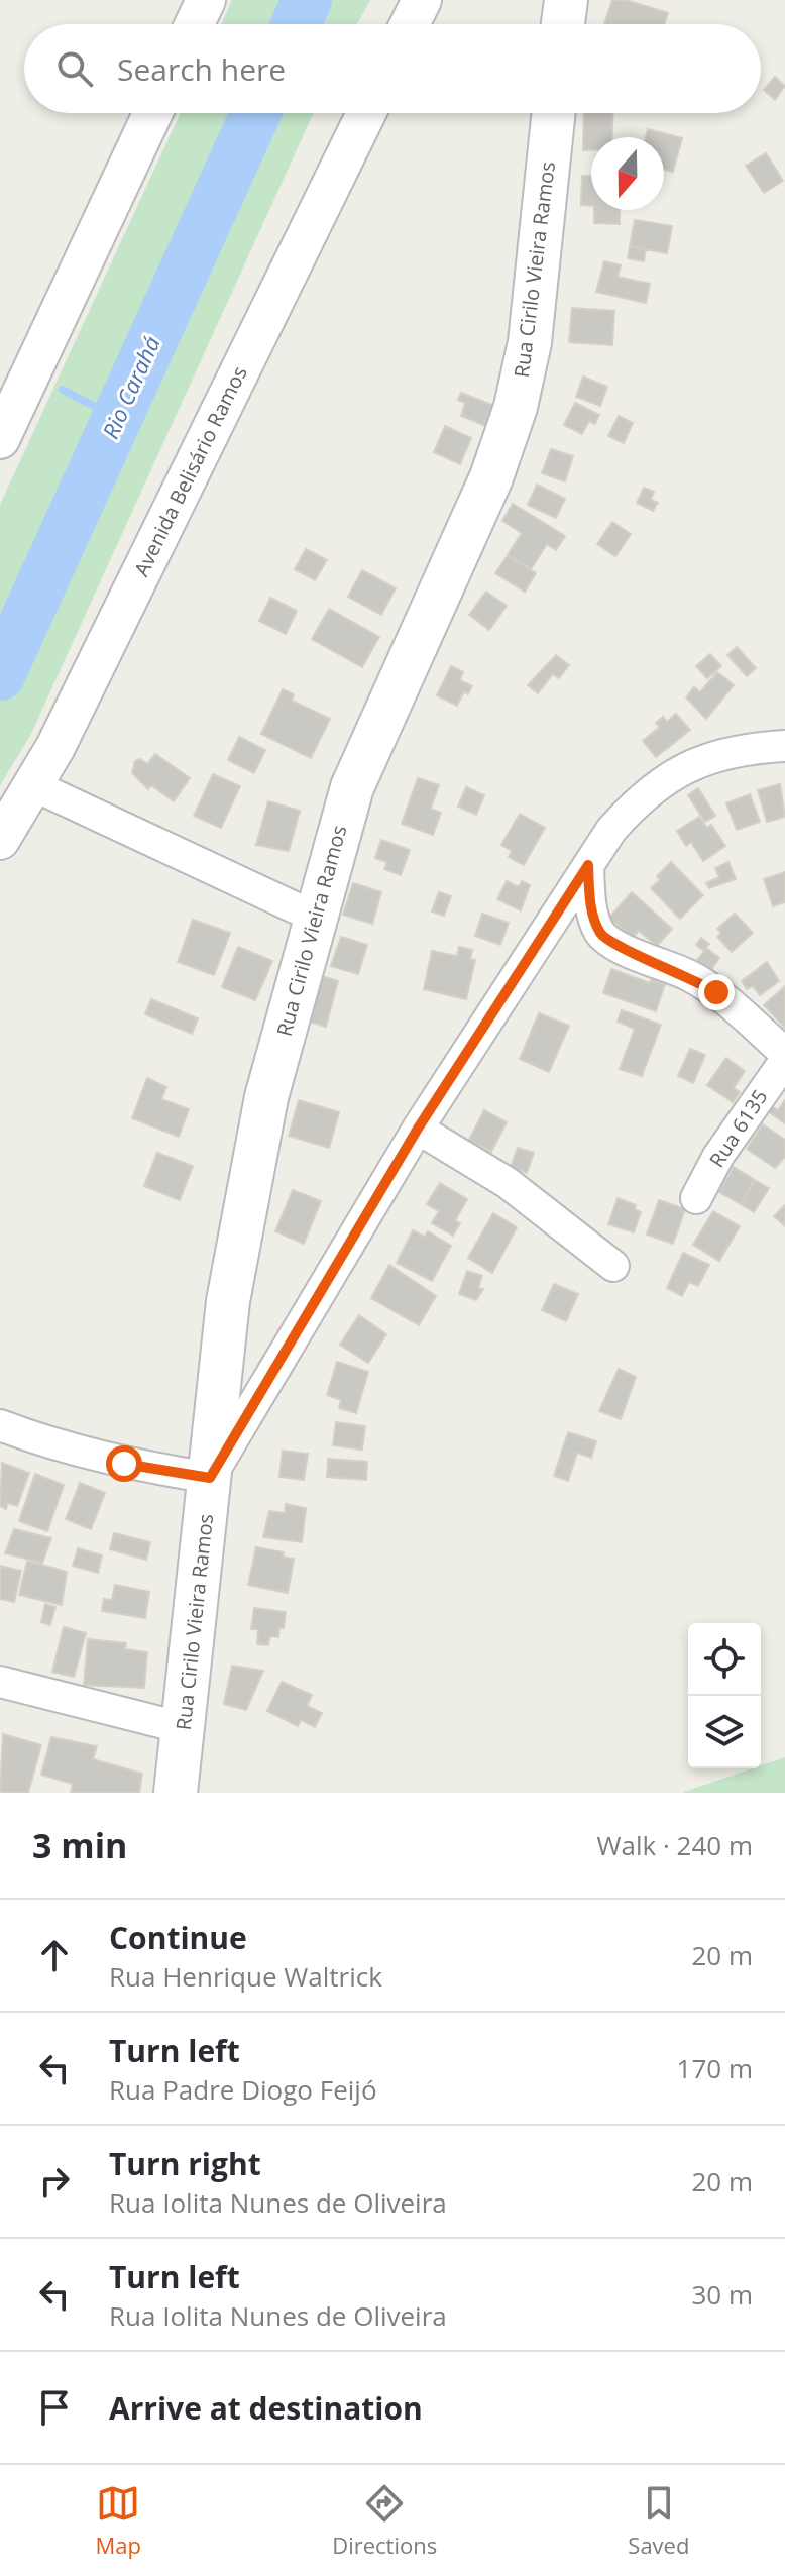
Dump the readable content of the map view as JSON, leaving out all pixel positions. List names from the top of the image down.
{
  "streets": {
    "main road": ["Rua Cirilo Vieira Ramos"],
    "street": ["Avenida Belisário Ramos", "Rua 6135"]
  },
  "water": ["Rio Carahá"],
  "north": "bottom",
  "page": {
    "search": "Search here",
    "heading": ["3 min", "Walk · 240 m"],
    "list": [
      ["Continue", "Rua Henrique Waltrick", "20 m"],
      ["Turn left", "Rua Padre Diogo Feijó", "170 m"],
      ["Turn right", "Rua Iolita Nunes de Oliveira", "20 m"],
      ["Turn left", "Rua Iolita Nunes de Oliveira", "30 m"],
      "Arrive at destination"
    ],
    "nav": ["Map", "Directions", "Saved"]
  }
}
